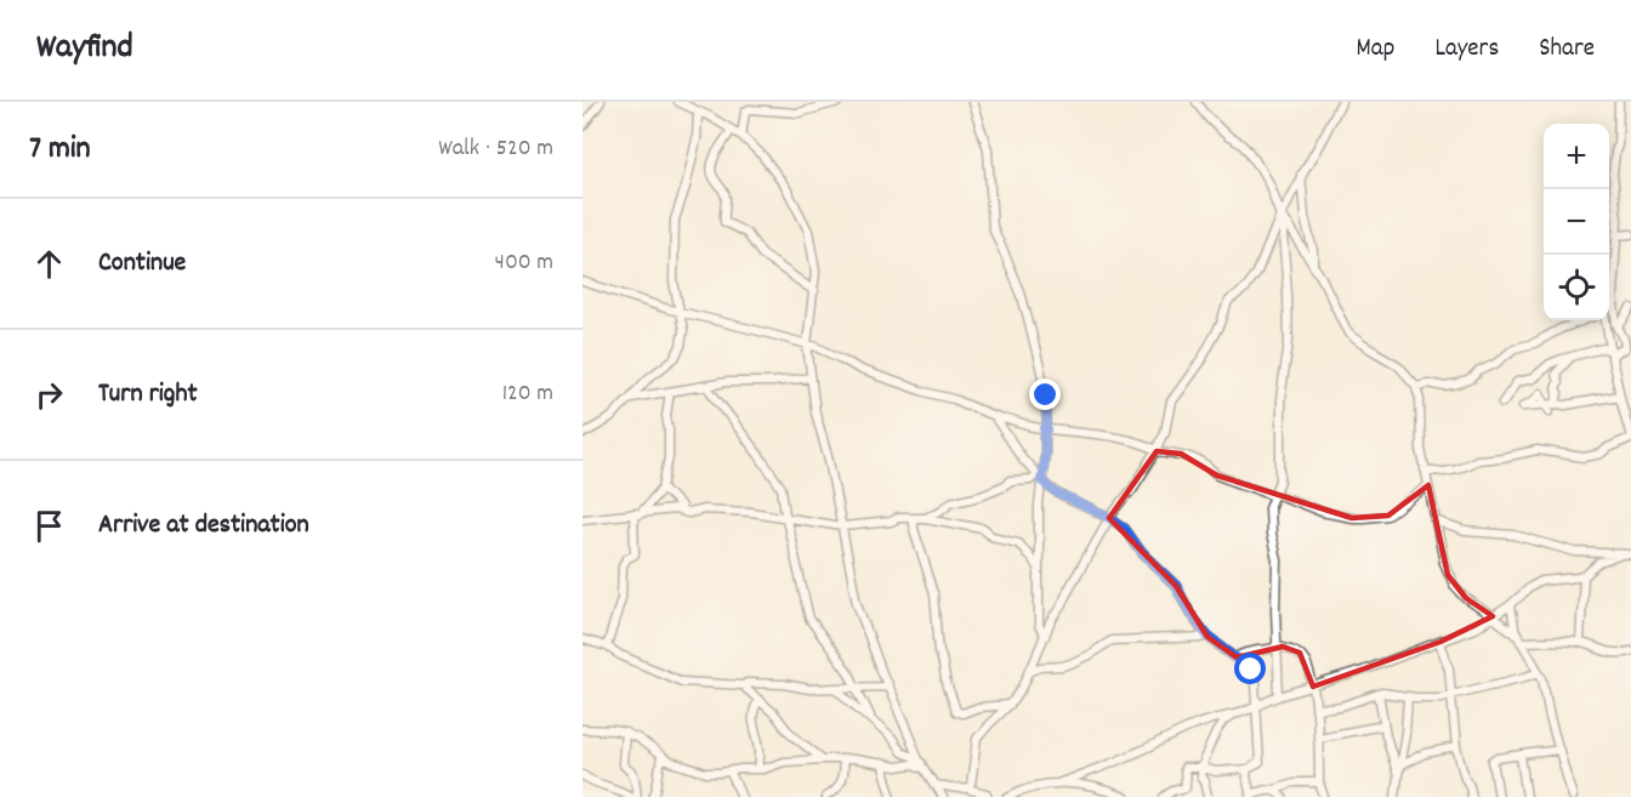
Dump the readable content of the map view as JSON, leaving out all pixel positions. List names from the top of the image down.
{
  "page": {
    "header": "Wayfind",
    "nav": ["Map", "Layers", "Share"],
    "heading": ["7 min", "Walk · 520 m"],
    "map_buttons": ["+", "−"],
    "list": [
      ["Continue", "400 m"],
      ["Turn right", "120 m"],
      "Arrive at destination"
    ]
  }
}
